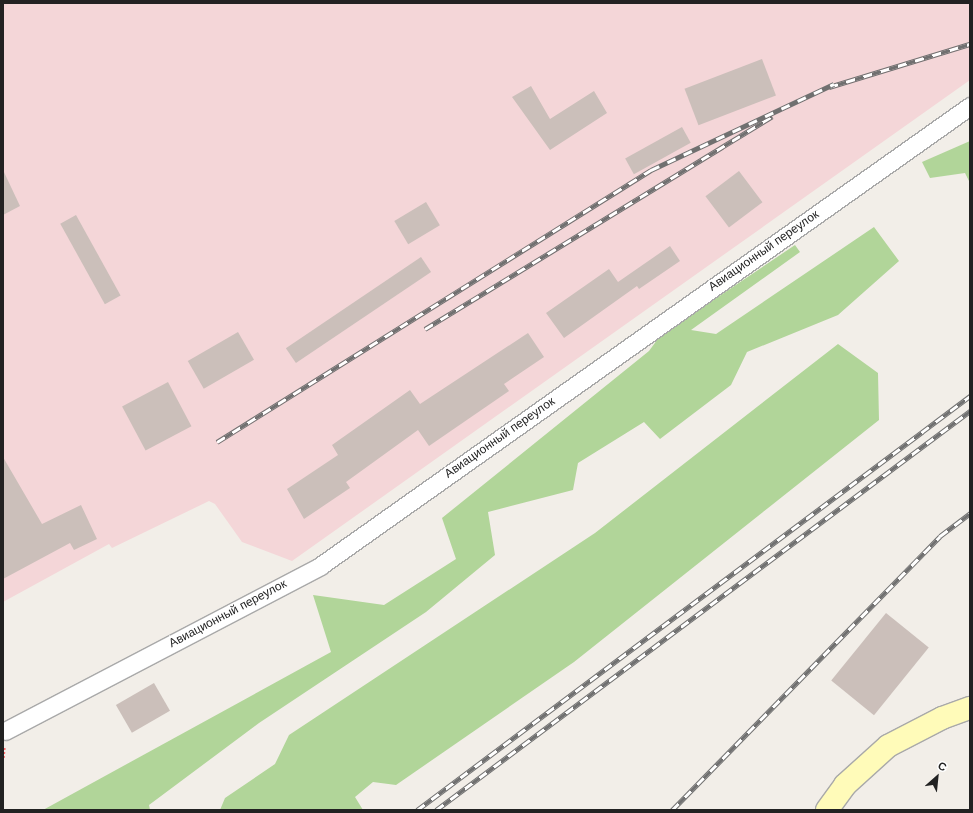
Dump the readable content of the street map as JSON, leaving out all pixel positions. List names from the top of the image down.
{
  "streets": {
    "street": ["Авиационный переулок"]
  },
  "north": "top right"
}
